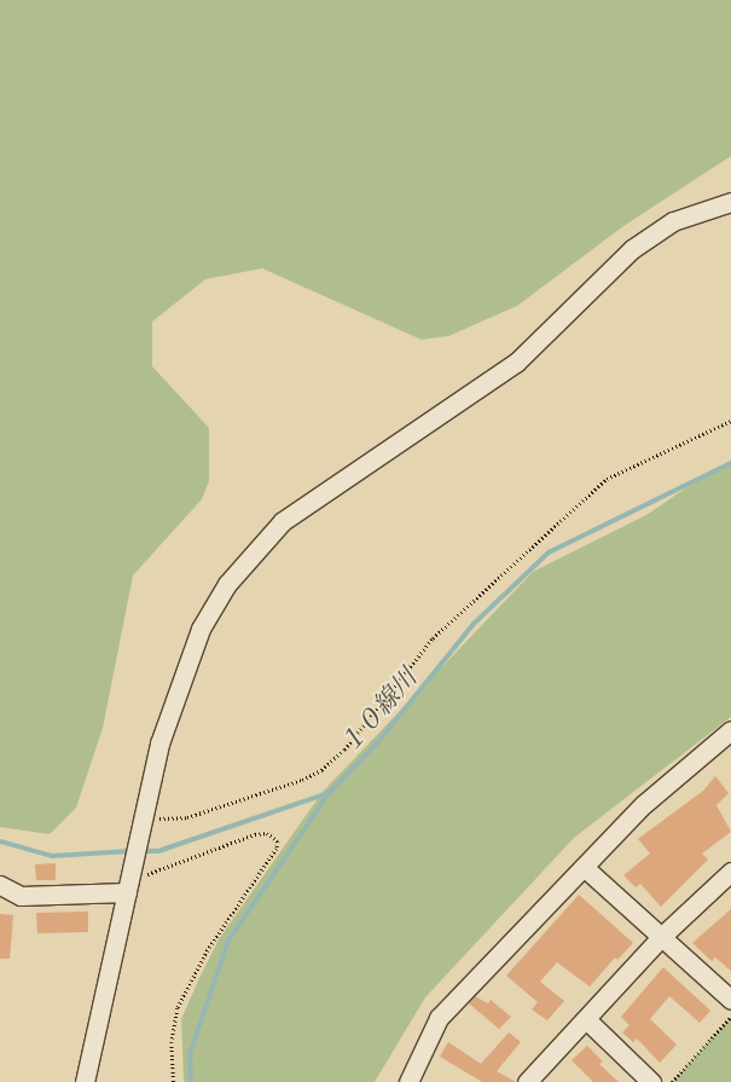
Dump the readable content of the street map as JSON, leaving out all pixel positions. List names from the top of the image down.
{
  "water": ["１０線川"]
}
